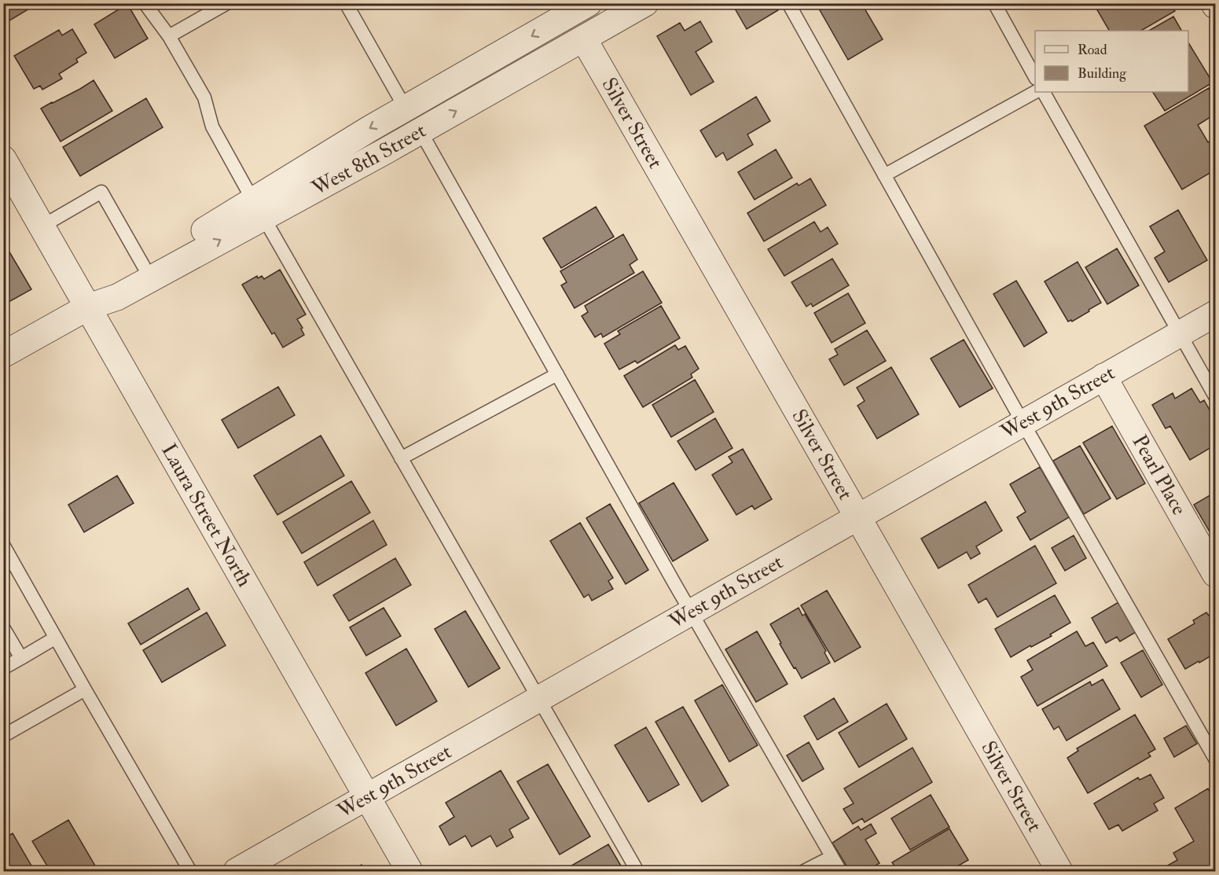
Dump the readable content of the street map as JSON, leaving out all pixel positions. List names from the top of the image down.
{
  "streets": {
    "street": [
      "Silver Street",
      "West 8th Street",
      "West 9th Street",
      "Pearl Place",
      "Laura Street North"
    ]
  },
  "crossings": [
    ["Silver Street", "West 8th Street"],
    ["Silver Street", "West 9th Street"],
    ["West 8th Street", "Laura Street North"],
    ["West 9th Street", "Pearl Place"],
    ["West 9th Street", "Laura Street North"]
  ],
  "legend": ["Road", "Building"]
}
